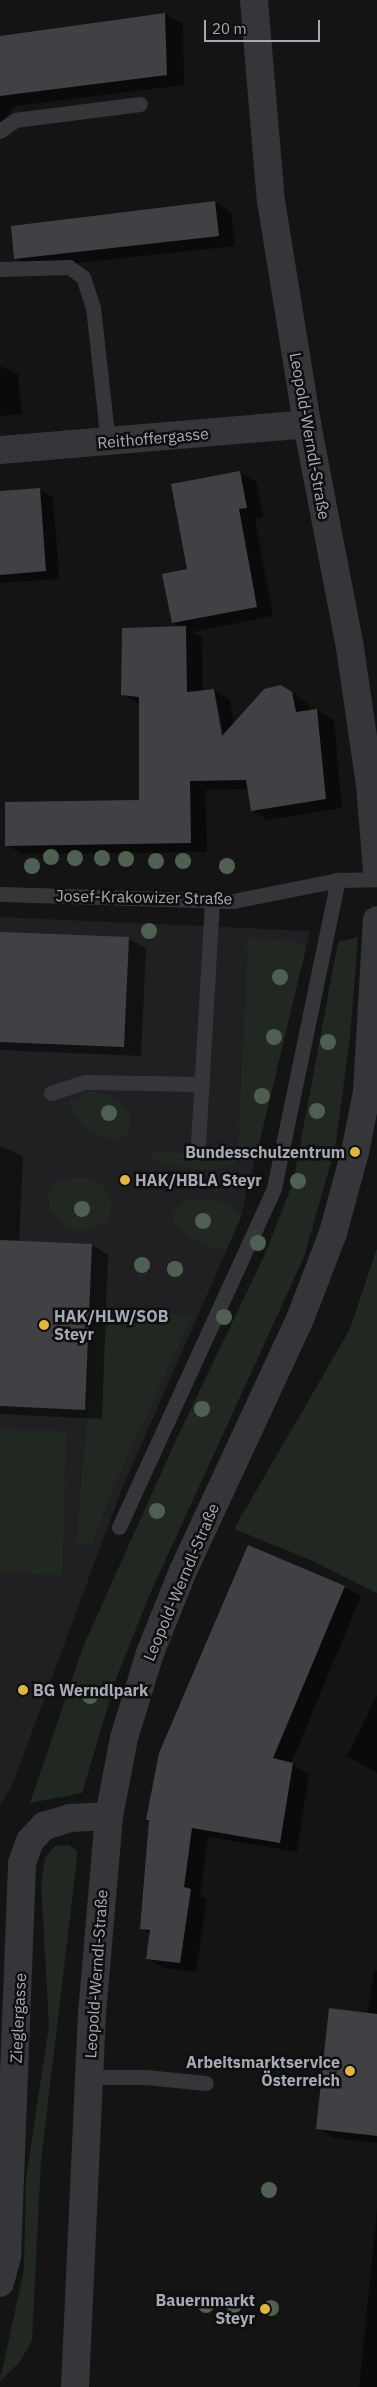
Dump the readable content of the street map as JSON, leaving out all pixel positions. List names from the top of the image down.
{
  "streets": {
    "street": ["Leopold-Werndl-Straße", "Reithoffergasse", "Zieglergasse"],
    "lane": ["Josef-Krakowizer Straße"]
  },
  "crossings": [
    ["Leopold-Werndl-Straße", "Reithoffergasse"],
    ["Leopold-Werndl-Straße", "Zieglergasse"]
  ],
  "places": [
    "Bundesschulzentrum",
    "HAK/HBLA Steyr",
    "HAK/HLW/SOB Steyr",
    "BG Werndlpark",
    "Arbeitsmarktservice Österreich",
    "Bauernmarkt Steyr"
  ],
  "scale_bar": "20 m"
}
